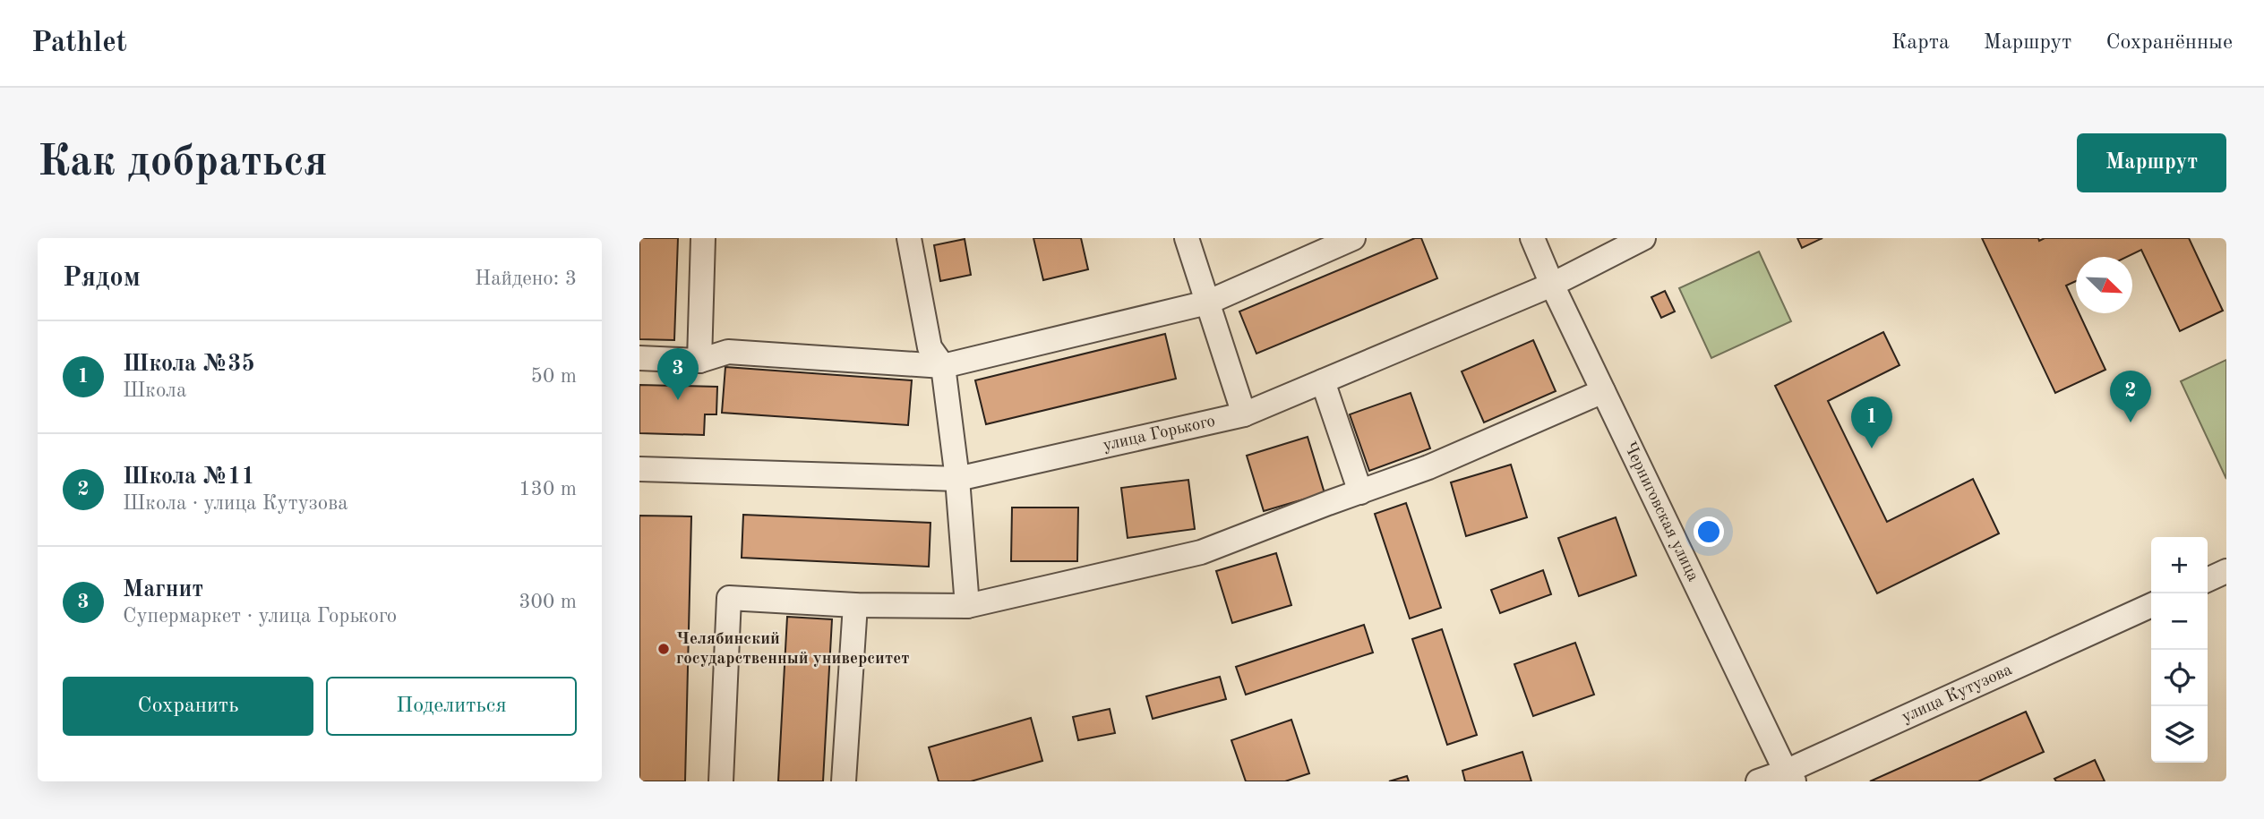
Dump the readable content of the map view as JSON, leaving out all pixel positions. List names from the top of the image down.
{
  "streets": {
    "street": ["улица Горького", "Черниговская улица", "улица Кутузова"]
  },
  "crossings": [
    ["улица Горького", "Черниговская улица"],
    ["Черниговская улица", "улица Кутузова"]
  ],
  "places": ["Челябинский государственный университет"],
  "north": "bottom right",
  "page": {
    "header": "Pathlet",
    "nav": ["Карта", "Маршрут", "Сохранённые"],
    "buttons": [
      "Маршрут",
      ["Сохранить", "Поделиться"]
    ],
    "title": "Как добраться",
    "heading": ["Рядом", "Найдено: 3"],
    "list": [
      {
        "mark": "1",
        "name": "Школа №35",
        "note": "Школа",
        "value": "50 m"
      },
      {
        "mark": "2",
        "name": "Школа №11",
        "note": "Школа · улица Кутузова",
        "value": "130 m"
      },
      {
        "mark": "3",
        "name": "Магнит",
        "note": "Супермаркет · улица Горького",
        "value": "300 m"
      }
    ],
    "pins": ["3", "2", "1"],
    "map_buttons": ["+", "−"]
  }
}
